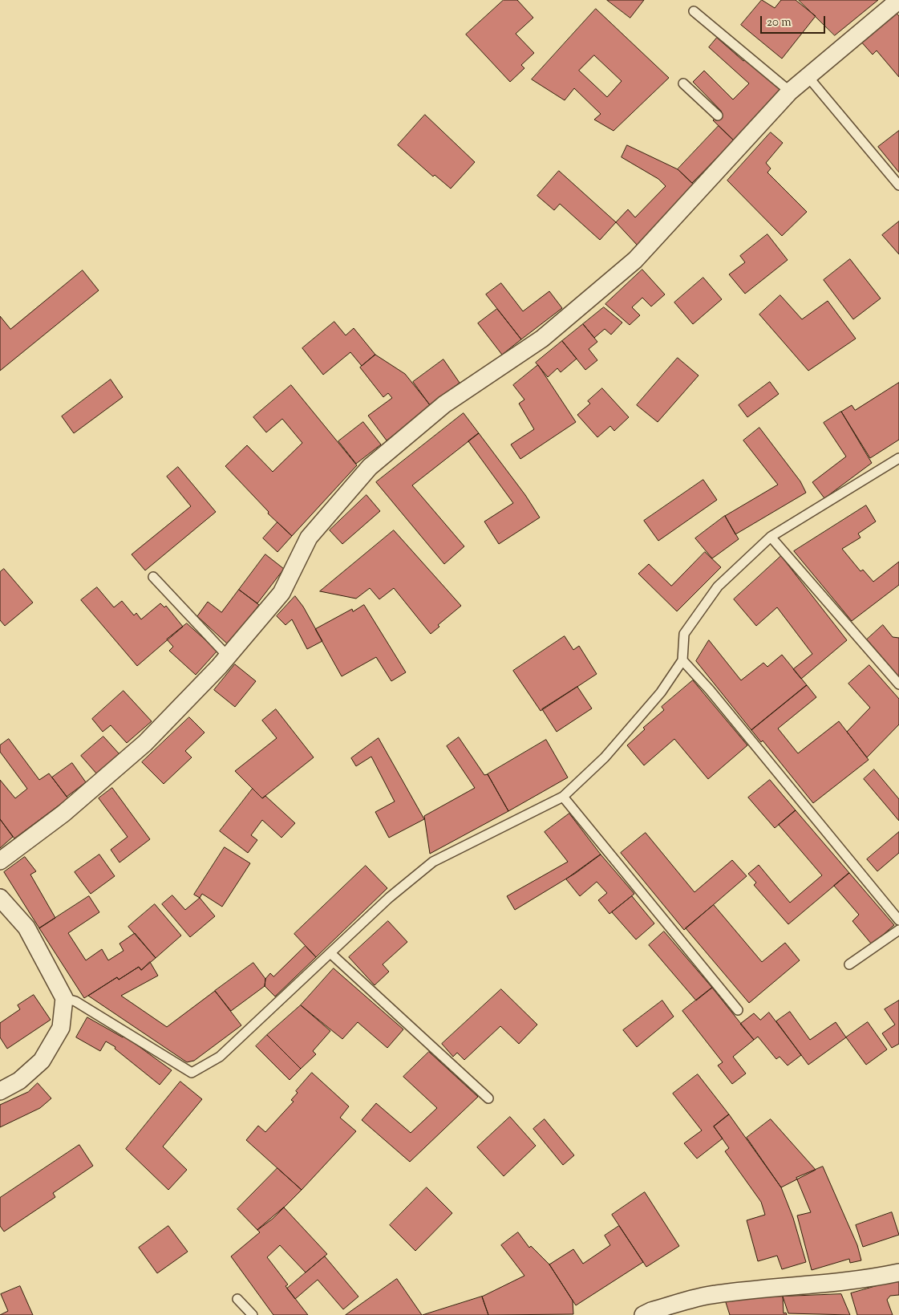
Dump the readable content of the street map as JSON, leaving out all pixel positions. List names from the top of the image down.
{
  "scale_bar": "20 m"
}
